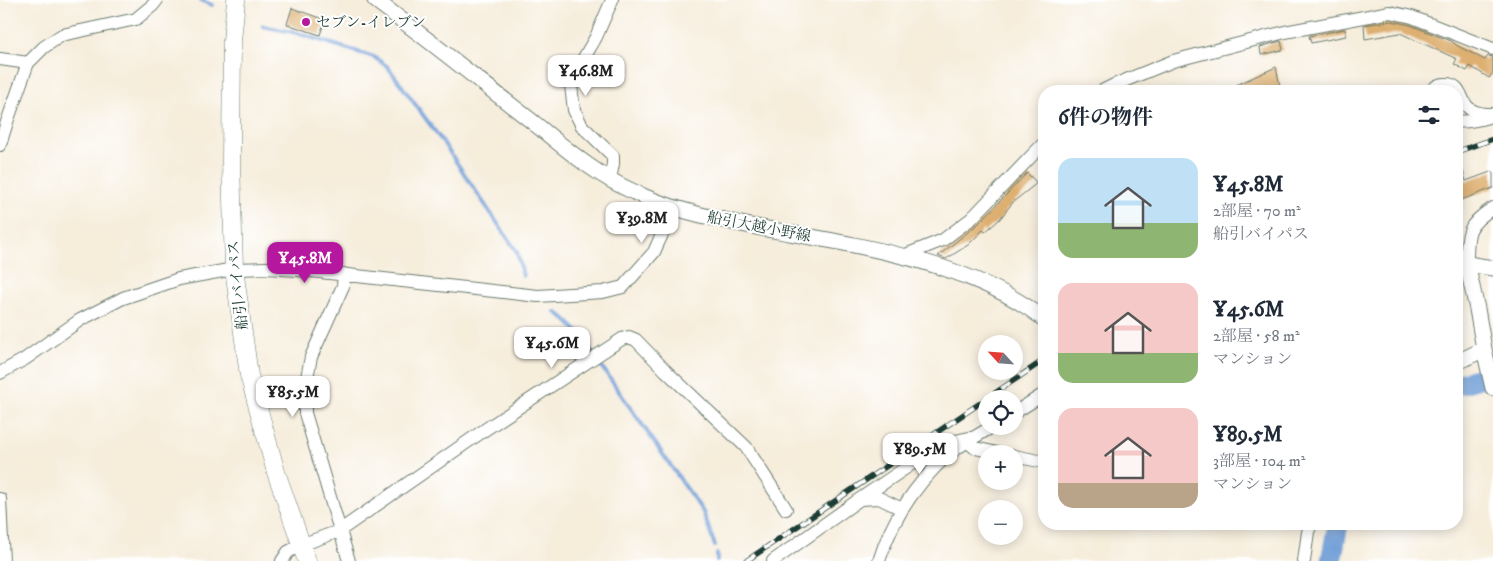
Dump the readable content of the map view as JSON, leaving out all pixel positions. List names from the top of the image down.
{
  "streets": {
    "highway": ["船引バイパス"],
    "main road": ["船引大越小野線"]
  },
  "places": ["セブン-イレブン"],
  "north": "top left",
  "page": {
    "price": [
      "¥46.8M",
      "¥39.8M",
      "¥45.8M",
      "¥45.6M",
      "¥85.5M",
      "¥89.5M"
    ],
    "heading": "6件の物件",
    "list": [
      {
        "name": "¥45.8M",
        "note": "2部屋 · 70 m² · 船引バイパス"
      },
      {
        "name": "¥45.6M",
        "note": "2部屋 · 58 m² · マンション"
      },
      {
        "name": "¥89.5M",
        "note": "3部屋 · 104 m² · マンション"
      }
    ],
    "map_buttons": ["+", "−"]
  }
}
